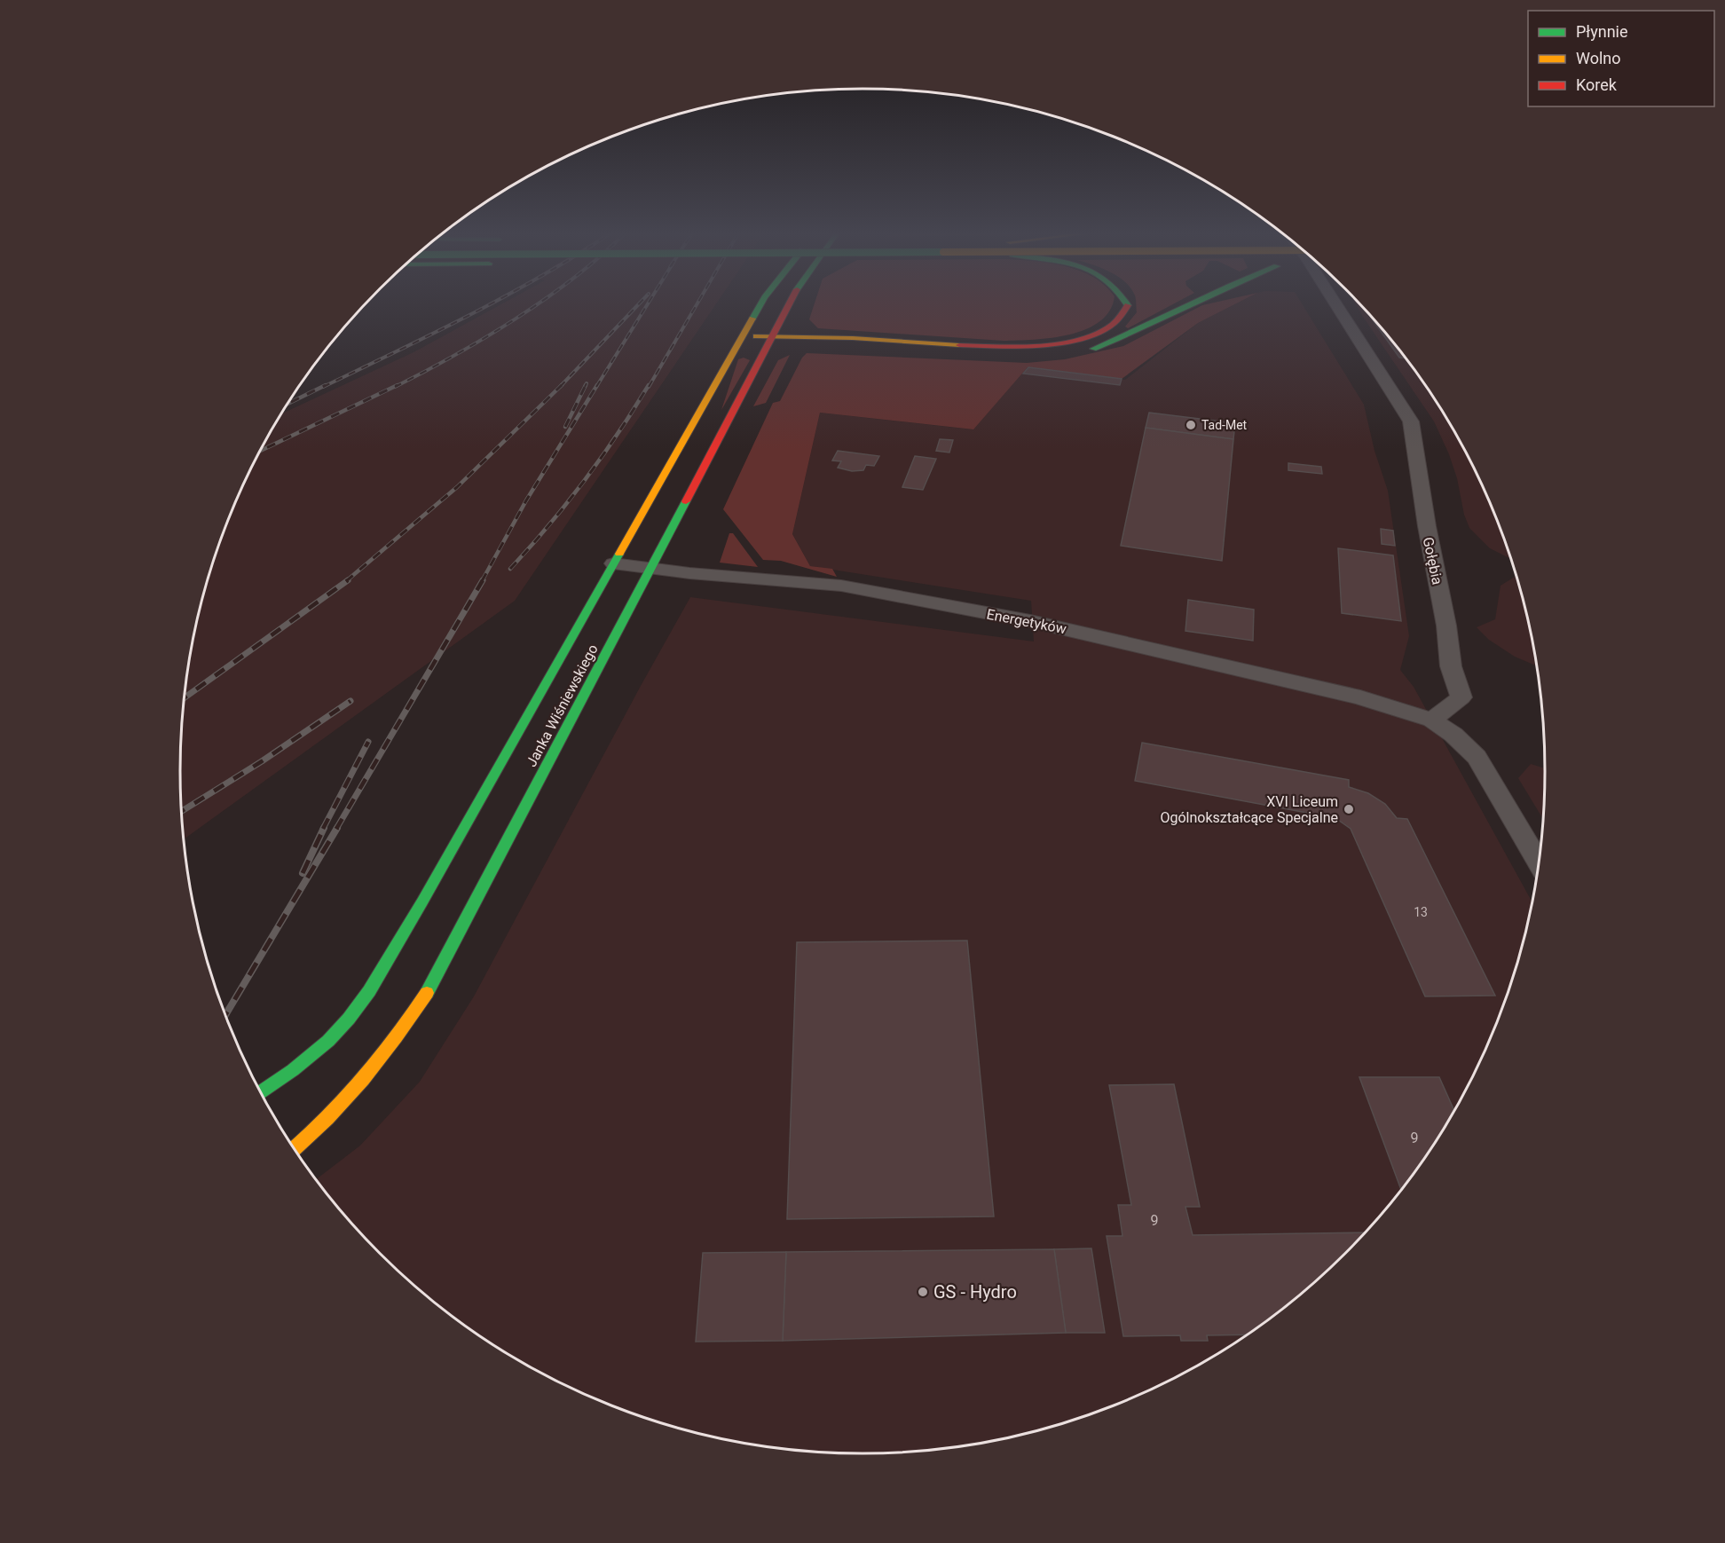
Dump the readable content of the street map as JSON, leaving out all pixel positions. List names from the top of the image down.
{
  "streets": {
    "highway": ["Janka Wiśniewskiego"],
    "street": ["Gołębia", "Energetyków"]
  },
  "crossings": [
    ["Gołębia", "Energetyków"],
    ["Energetyków", "Janka Wiśniewskiego"]
  ],
  "places": ["Tad-Met", "XVI Liceum Ogólnokształcące Specjalne", "GS - Hydro"],
  "house_numbers": ["13", "9", "9"],
  "legend": ["Płynnie", "Wolno", "Korek"]
}
